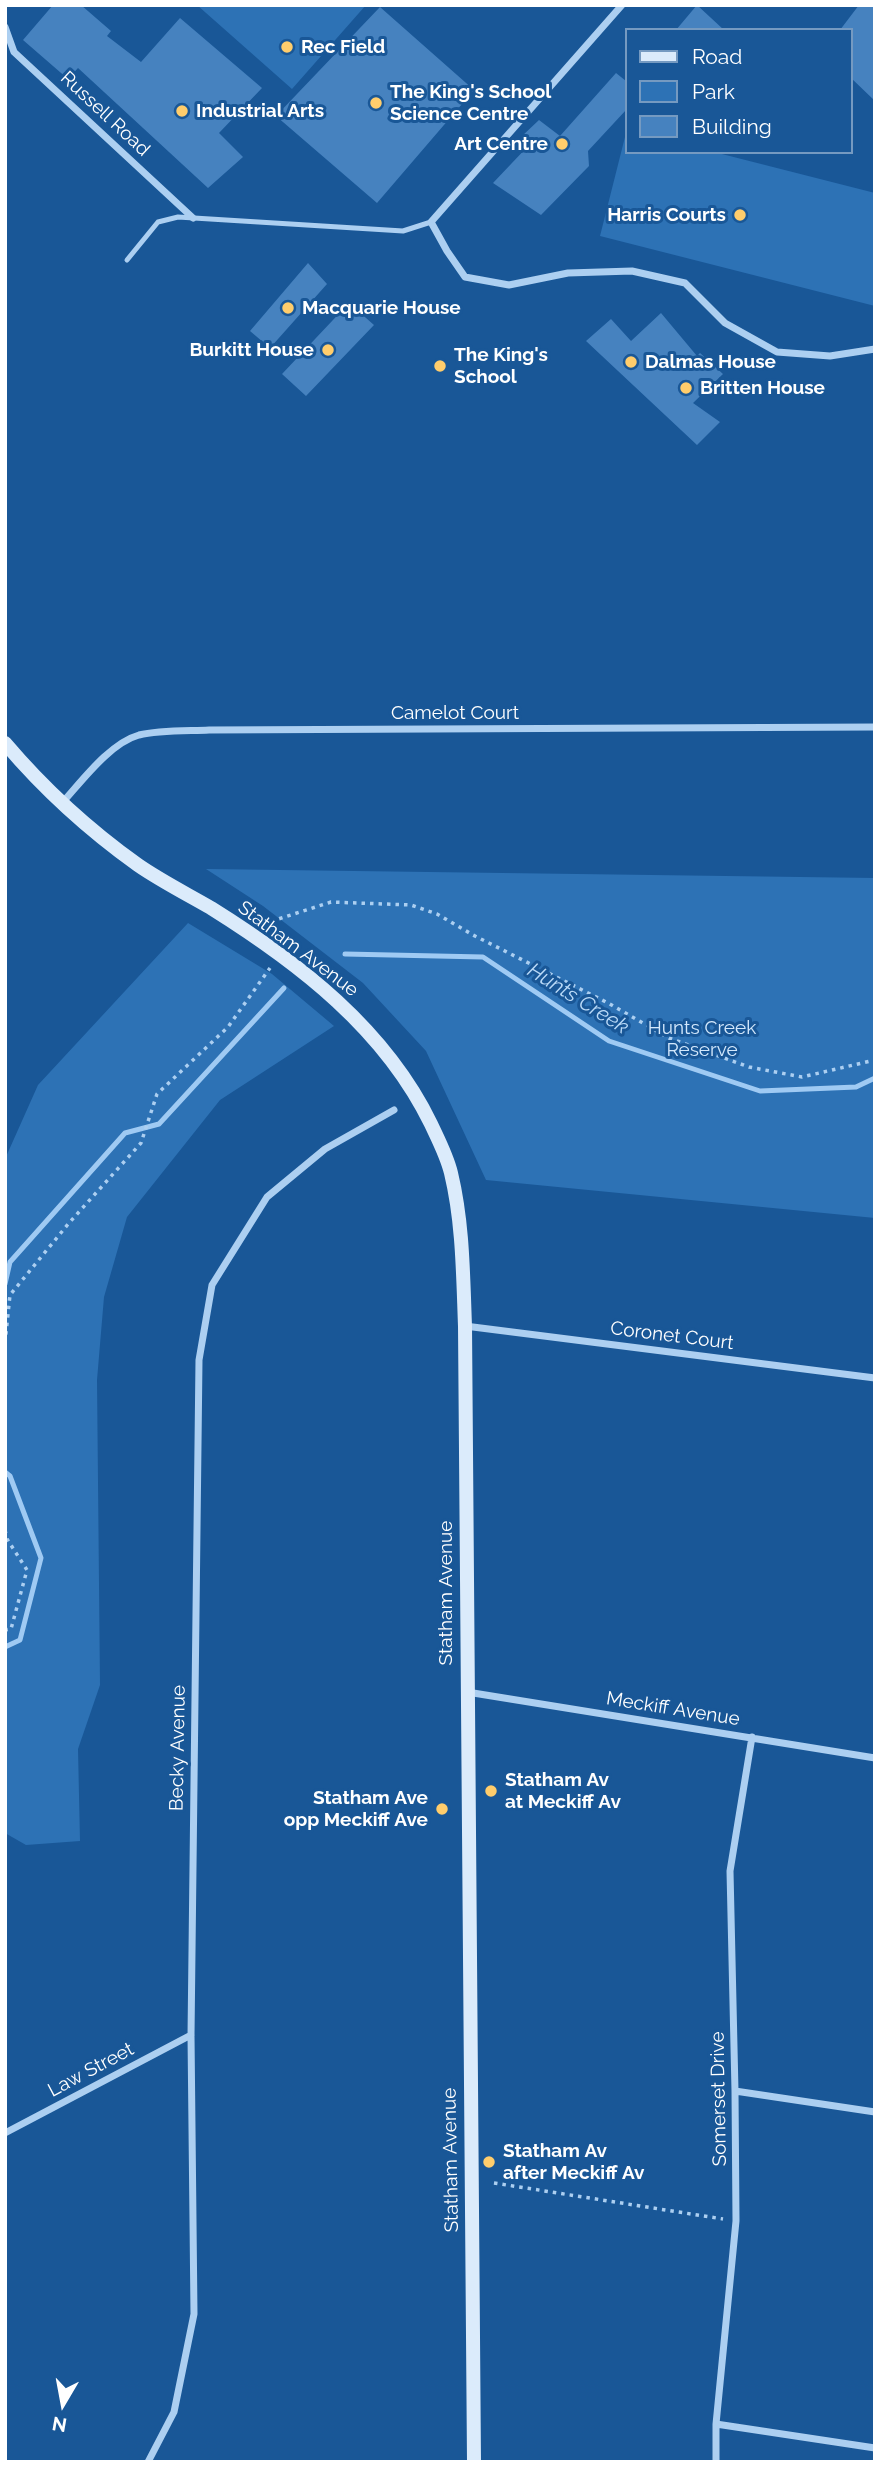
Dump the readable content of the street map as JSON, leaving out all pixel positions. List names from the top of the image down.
{
  "streets": {
    "main road": ["Statham Avenue"],
    "street": [
      "Russell Road",
      "Camelot Court",
      "Coronet Court",
      "Meckiff Avenue",
      "Becky Avenue",
      "Law Street",
      "Somerset Drive"
    ]
  },
  "crossings": [
    ["Camelot Court", "Statham Avenue"],
    ["Statham Avenue", "Coronet Court"],
    ["Statham Avenue", "Meckiff Avenue"],
    ["Meckiff Avenue", "Somerset Drive"],
    ["Becky Avenue", "Law Street"]
  ],
  "water": ["Hunts Creek"],
  "parks": ["Hunts Creek Reserve"],
  "places": [
    "Rec Field",
    "The King's School Science Centre",
    "Industrial Arts",
    "Art Centre",
    "Harris Courts",
    "Macquarie House",
    "Burkitt House",
    "Dalmas House",
    "The King's School",
    "Britten House",
    "Statham Av at Meckiff Av",
    "Statham Ave opp Meckiff Ave",
    "Statham Av after Meckiff Av"
  ],
  "legend": ["Road", "Park", "Building"],
  "north": "bottom"
}
